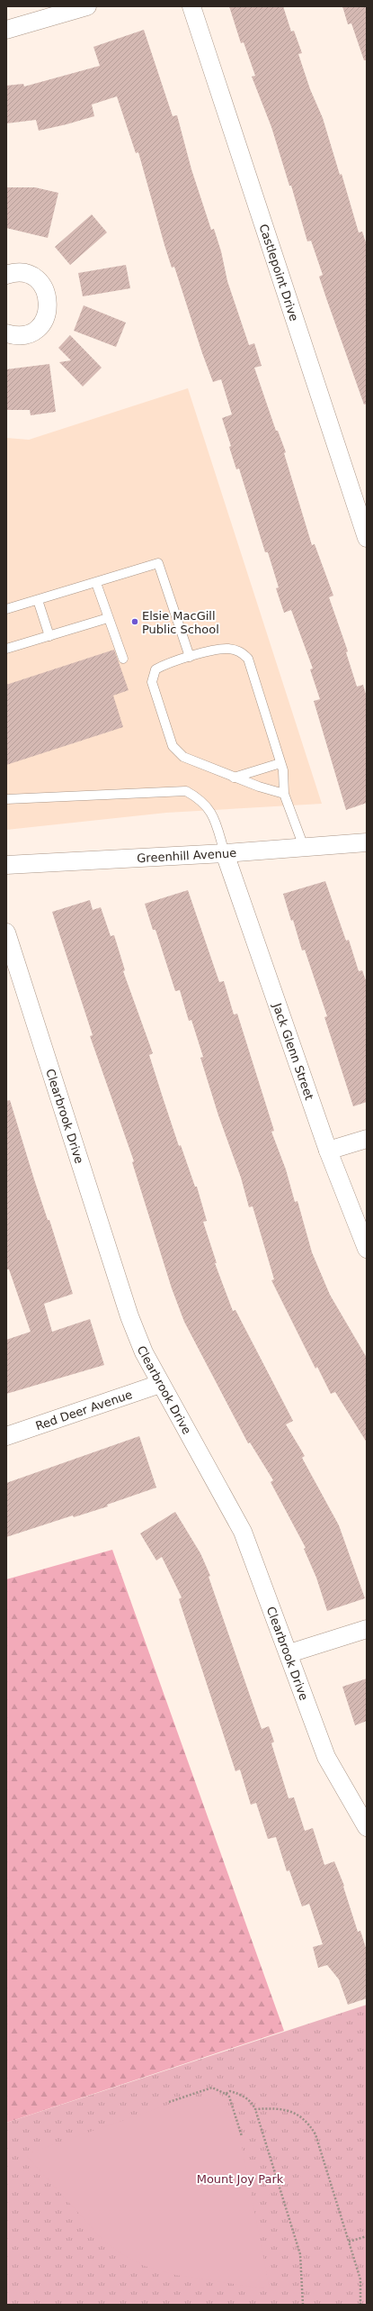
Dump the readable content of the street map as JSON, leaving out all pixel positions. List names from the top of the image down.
{
  "streets": {
    "street": [
      "Castlepoint Drive",
      "Greenhill Avenue",
      "Jack Glenn Street",
      "Clearbrook Drive",
      "Red Deer Avenue"
    ]
  },
  "crossings": [
    ["Greenhill Avenue", "Jack Glenn Street"],
    ["Clearbrook Drive", "Red Deer Avenue"]
  ],
  "parks": ["Mount Joy Park"],
  "places": ["Elsie MacGill Public School"]
}
